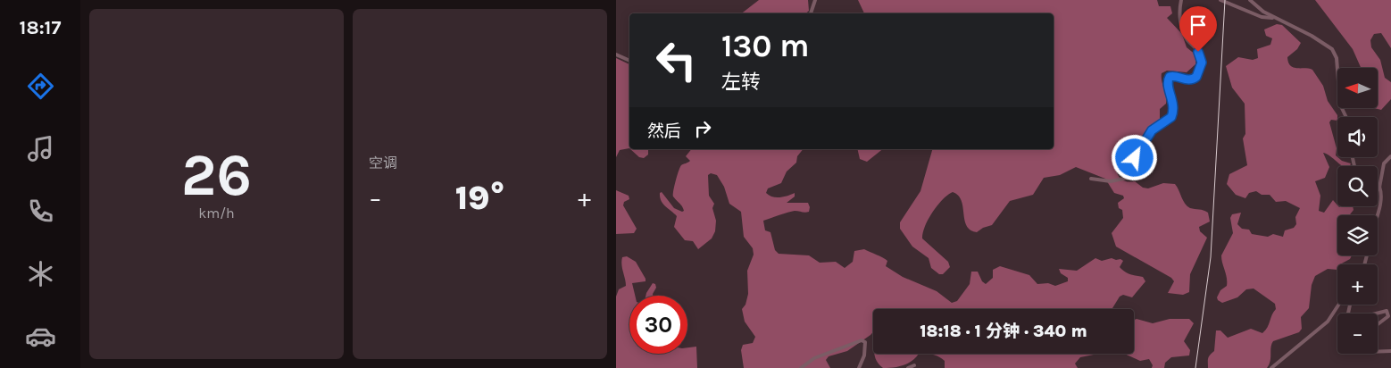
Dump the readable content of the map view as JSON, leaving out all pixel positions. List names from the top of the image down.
{
  "north": "left",
  "page": {
    "tabs": "18:17",
    "tile": [
      ["26", "km/h"],
      "空调"
    ],
    "turn": ["130 m", "左转"],
    "map_buttons": ["+", "−"],
    "then": "然后",
    "heat": ["−", "19°", "+"],
    "limit": "30",
    "trip": "18:18 · 1 分钟 · 340 m"
  }
}
